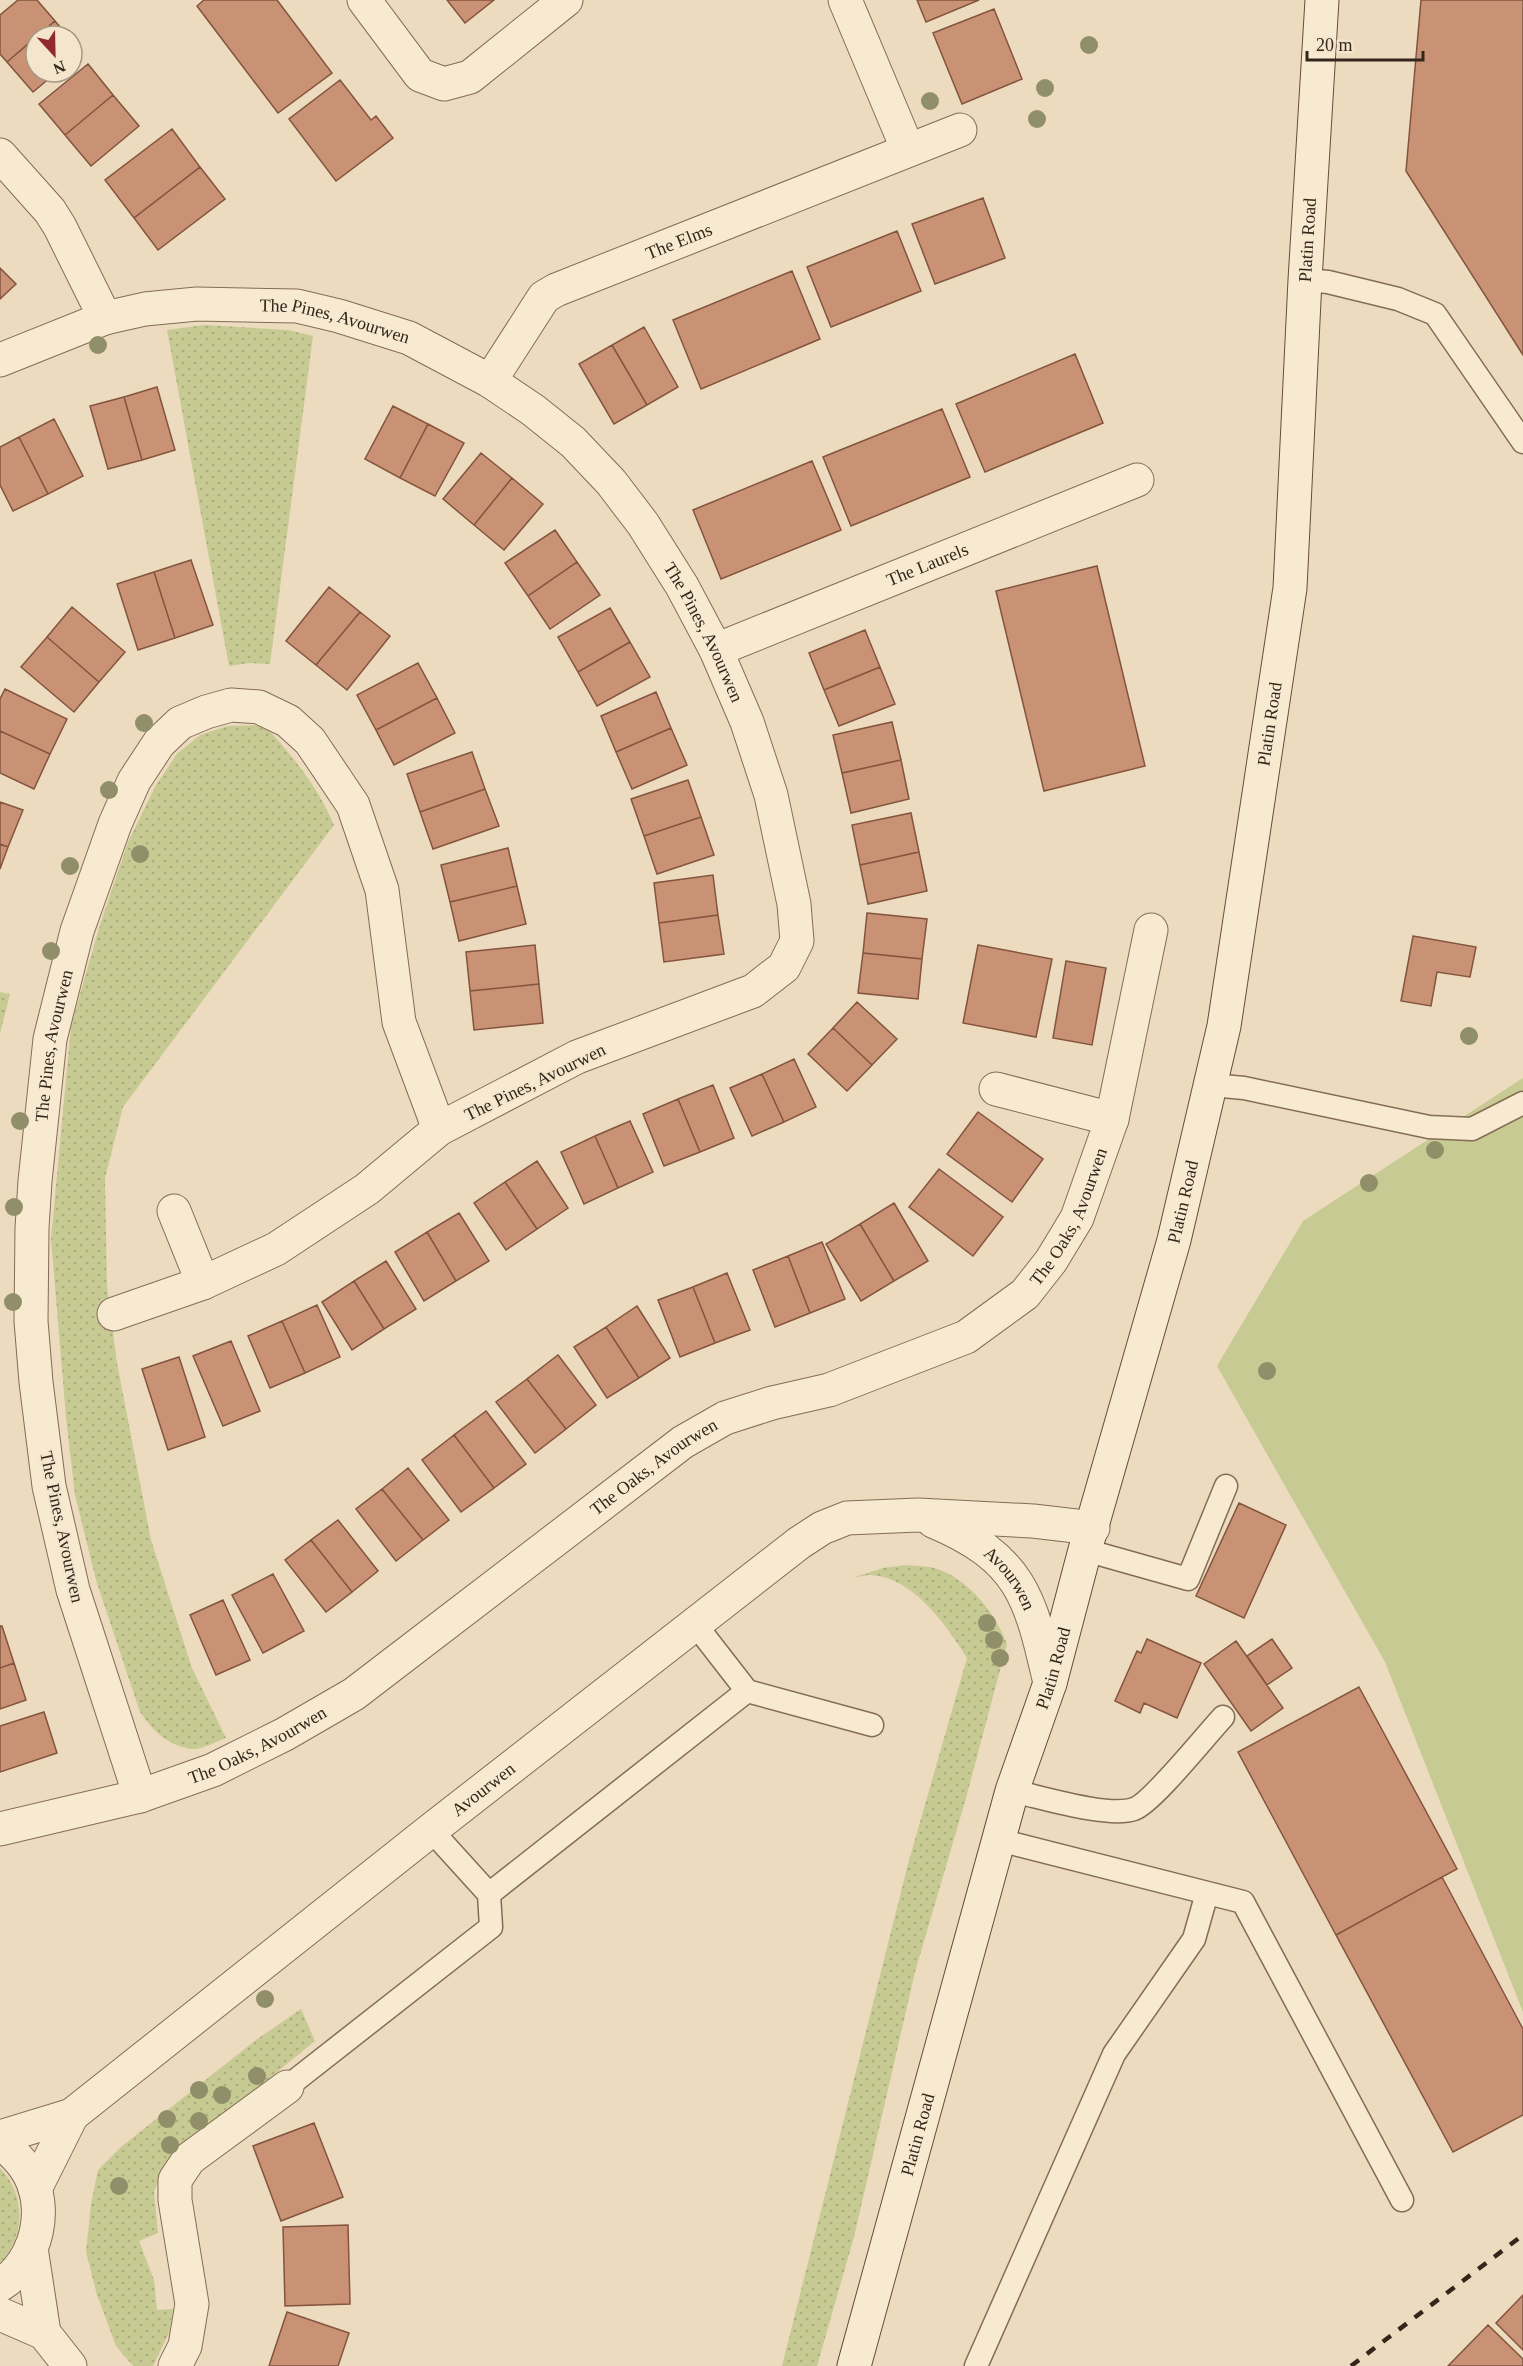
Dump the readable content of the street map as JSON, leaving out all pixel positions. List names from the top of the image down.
{
  "streets": {
    "street": [
      "Platin Road",
      "The Elms",
      "The Pines, Avourwen",
      "The Laurels",
      "The Oaks, Avourwen",
      "Avourwen"
    ]
  },
  "crossings": [
    ["Platin Road", "Avourwen"],
    ["The Elms", "The Pines, Avourwen"],
    ["The Pines, Avourwen", "The Laurels"],
    ["The Pines, Avourwen", "The Oaks, Avourwen"]
  ],
  "scale_bar": "20 m",
  "north": "bottom"
}
